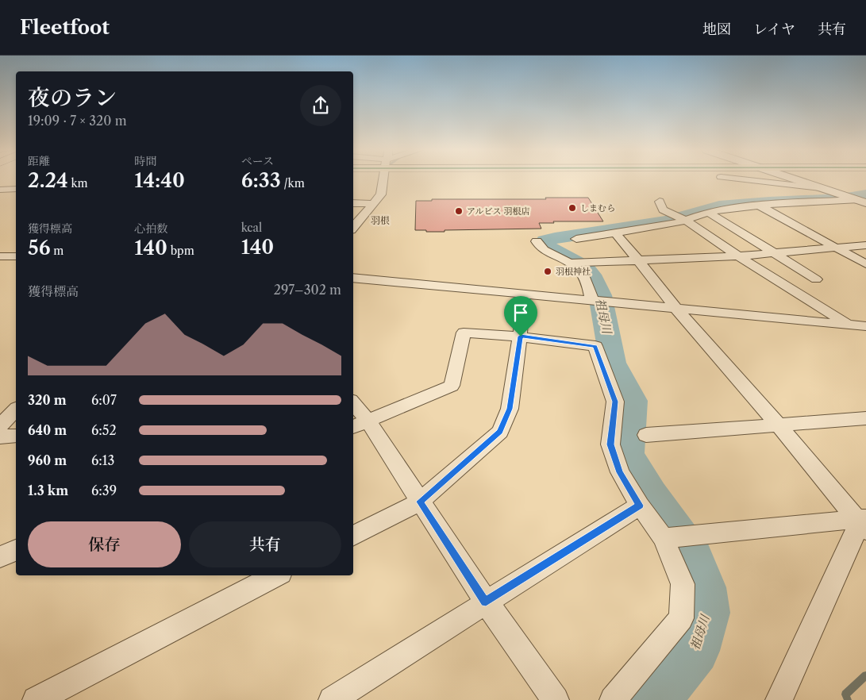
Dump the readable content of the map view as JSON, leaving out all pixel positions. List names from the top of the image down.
{
  "districts": ["羽根"],
  "water": ["祖母川"],
  "places": ["しまむら", "アルビス 羽根店", "羽根神社"],
  "page": {
    "header": "Fleetfoot",
    "nav": ["地図", "レイヤ", "共有"],
    "heading": ["夜のラン", "19:09 · 7 × 320 m"],
    "stats": [
      ["距離", "2.24 km"],
      ["時間", "14:40"],
      ["ペース", "6:33 /km"],
      ["獲得標高", "56 m"],
      ["心拍数", "140 bpm"],
      ["kcal", "140"]
    ],
    "chart": ["獲得標高", "297–302 m"],
    "list": [
      {
        "name": "320 m",
        "note": "6:07"
      },
      {
        "name": "640 m",
        "note": "6:52"
      },
      {
        "name": "960 m",
        "note": "6:13"
      },
      {
        "name": "1.3 km",
        "note": "6:39"
      }
    ],
    "buttons": ["保存", "共有"]
  }
}
